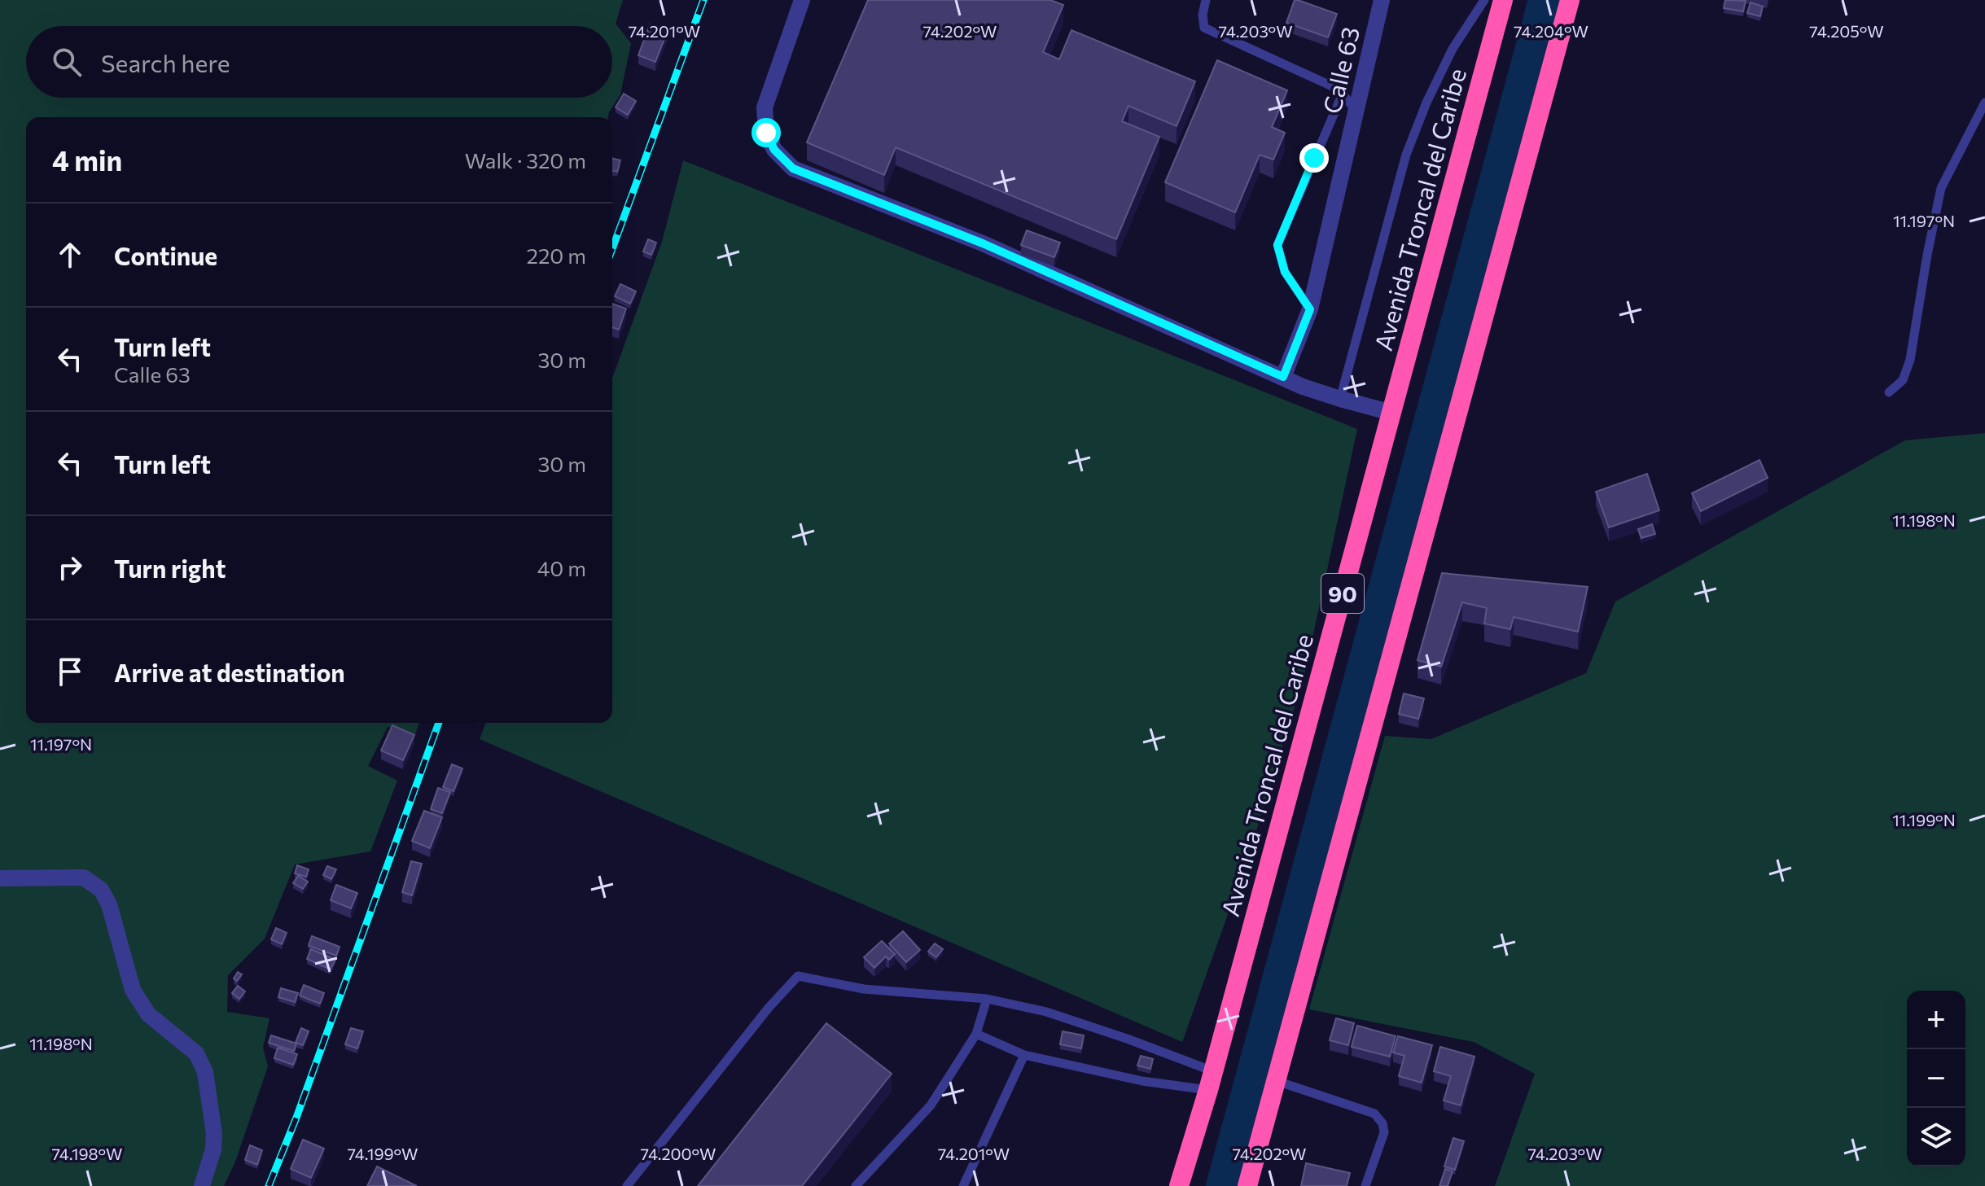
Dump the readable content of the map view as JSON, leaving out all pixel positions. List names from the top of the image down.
{
  "streets": {
    "highway": ["Avenida Troncal del Caribe", "90"],
    "street": ["Calle 63"]
  },
  "page": {
    "search": "Search here",
    "heading": ["4 min", "Walk · 320 m"],
    "list": [
      ["Continue", "220 m"],
      ["Turn left", "Calle 63", "30 m"],
      ["Turn left", "30 m"],
      ["Turn right", "40 m"],
      "Arrive at destination"
    ],
    "map_buttons": ["+", "−"]
  },
  "coordinates": [
    "74.201°W",
    "74.202°W",
    "74.203°W",
    "74.204°W",
    "74.205°W",
    "11.197°N",
    "11.198°N",
    "11.199°N",
    "74.198°W",
    "74.199°W",
    "74.200°W"
  ]
}
